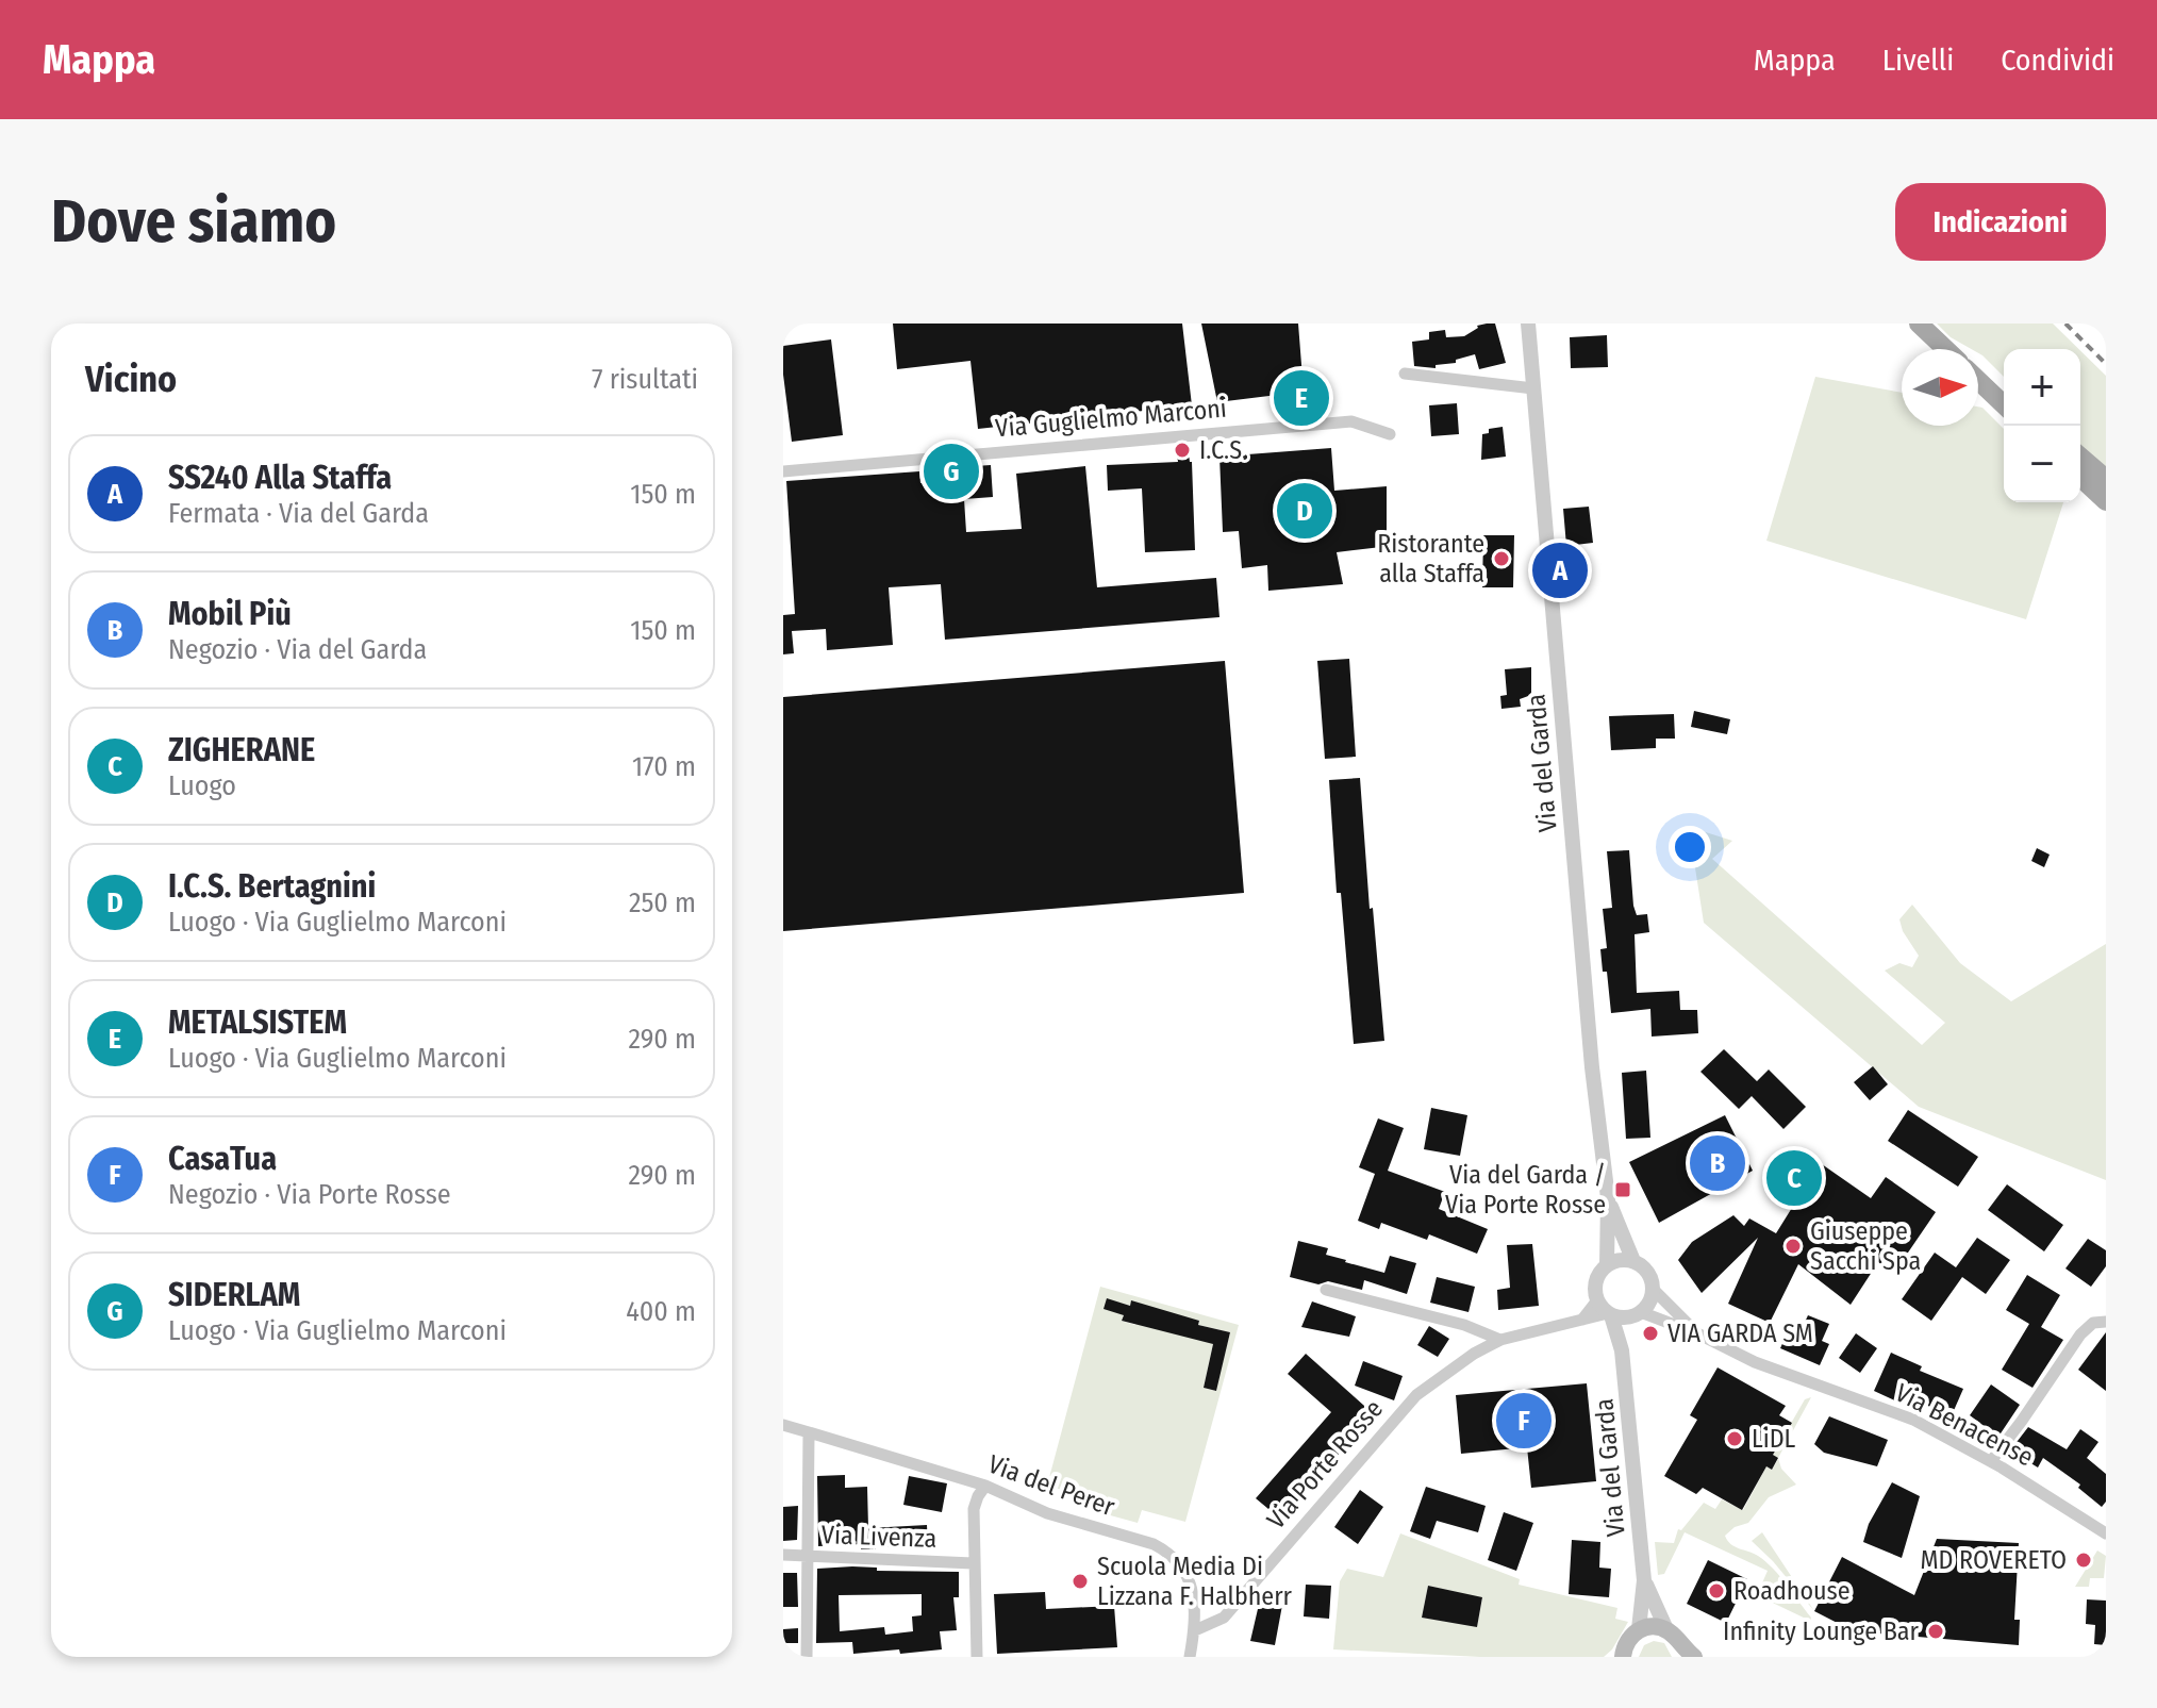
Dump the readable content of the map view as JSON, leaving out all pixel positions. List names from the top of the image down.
{
  "streets": {
    "street": [
      "Via Guglielmo Marconi",
      "Via del Garda",
      "Via Benacense",
      "Via Porte Rosse",
      "Via del Perer",
      "Via Livenza"
    ]
  },
  "crossings": [
    ["Via del Garda", "Via Porte Rosse"],
    ["Via Porte Rosse", "Via del Perer"]
  ],
  "places": {
    "other": [
      "I.C.S.",
      "Ristorante alla Staffa",
      "Giuseppe Sacchi Spa",
      "VIA GARDA SM",
      "LiDL",
      "MD ROVERETO",
      "Scuola Media Di Lizzana F. Halbherr",
      "Roadhouse",
      "Infinity Lounge Bar"
    ],
    "transit": ["Via del Garda / Via Porte Rosse"]
  },
  "north": "right",
  "page": {
    "header": "Mappa",
    "nav": ["Mappa", "Livelli", "Condividi"],
    "buttons": "Indicazioni",
    "title": "Dove siamo",
    "heading": ["Vicino", "7 risultati"],
    "map_buttons": ["+", "−"],
    "pins": [
      "E",
      "G",
      "D",
      "A",
      "B",
      "C",
      "F"
    ],
    "list": [
      {
        "mark": "A",
        "name": "SS240 Alla Staffa",
        "note": "Fermata · Via del Garda",
        "value": "150 m"
      },
      {
        "mark": "B",
        "name": "Mobil Più",
        "note": "Negozio · Via del Garda",
        "value": "150 m"
      },
      {
        "mark": "C",
        "name": "ZIGHERANE",
        "note": "Luogo",
        "value": "170 m"
      },
      {
        "mark": "D",
        "name": "I.C.S. Bertagnini",
        "note": "Luogo · Via Guglielmo Marconi",
        "value": "250 m"
      },
      {
        "mark": "E",
        "name": "METALSISTEM",
        "note": "Luogo · Via Guglielmo Marconi",
        "value": "290 m"
      },
      {
        "mark": "F",
        "name": "CasaTua",
        "note": "Negozio · Via Porte Rosse",
        "value": "290 m"
      },
      {
        "mark": "G",
        "name": "SIDERLAM",
        "note": "Luogo · Via Guglielmo Marconi",
        "value": "400 m"
      }
    ]
  }
}
